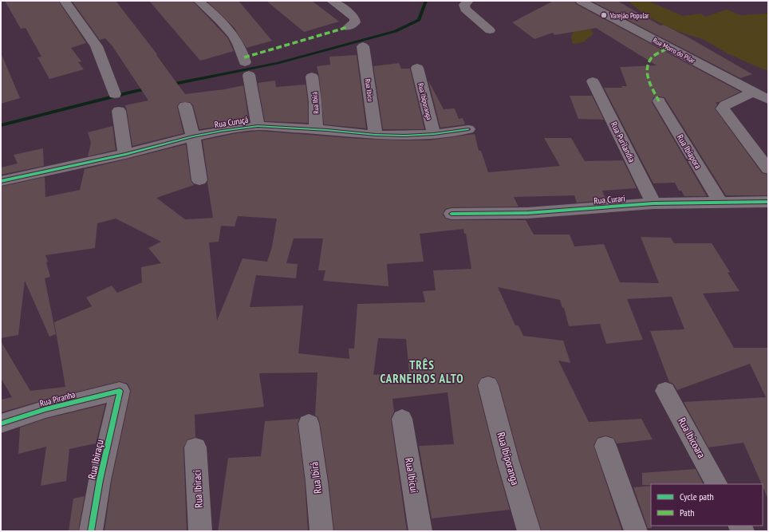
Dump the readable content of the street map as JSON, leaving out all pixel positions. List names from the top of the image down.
{
  "streets": {
    "street": [
      "Rua Morro do Pilar",
      "Rua Ibicu",
      "Rua Ibiporanga",
      "Rua Ibirá",
      "Rua Curuçá",
      "Rua Purilandia",
      "Rua Ibiapora",
      "Rua Curari",
      "Rua Piranha",
      "Rua Ibicoara",
      "Rua Ibiraçu",
      "Rua Ibicui",
      "Rua Ibiraci"
    ]
  },
  "crossings": [
    ["Rua Ibicu", "Rua Curuçá"],
    ["Rua Ibiporanga", "Rua Curuçá"],
    ["Rua Ibirá", "Rua Curuçá"],
    ["Rua Purilandia", "Rua Curari"],
    ["Rua Ibiapora", "Rua Curari"],
    ["Rua Piranha", "Rua Ibiraçu"]
  ],
  "districts": ["TRÊS CARNEIROS ALTO"],
  "places": ["Varejão Popular"],
  "legend": ["Cycle path", "Path"]
}
